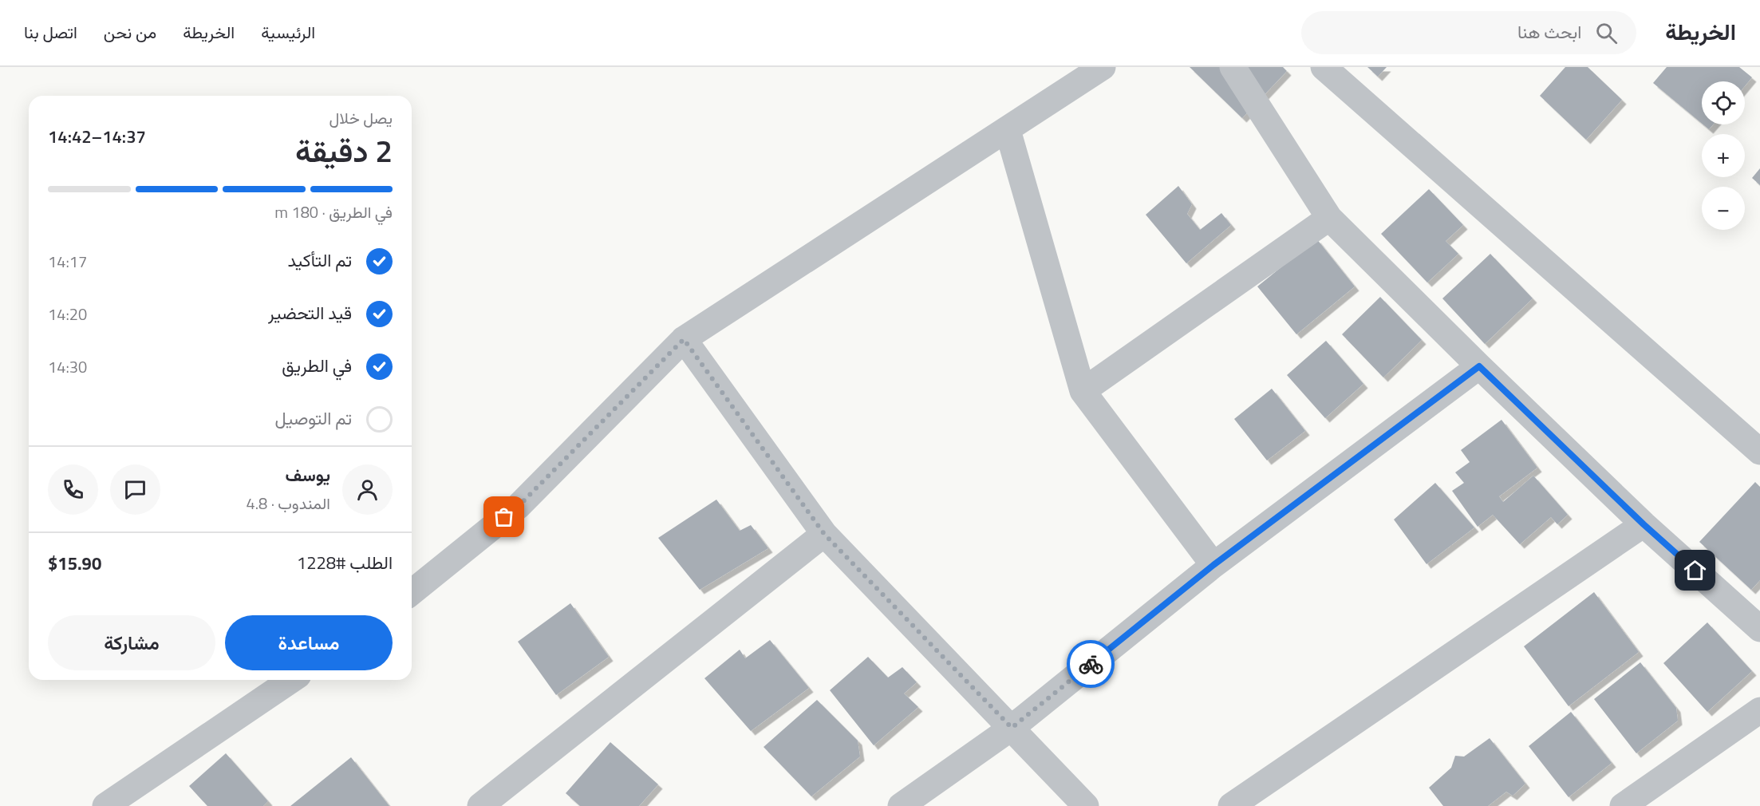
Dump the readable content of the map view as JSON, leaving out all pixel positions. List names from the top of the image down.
{
  "page": {
    "header": "الخريطة",
    "search": "ابحث هنا",
    "nav": [
      "الرئيسية",
      "الخريطة",
      "من نحن",
      "اتصل بنا"
    ],
    "map_buttons": ["+", "−"],
    "heading": ["2 دقيقة", "يصل خلال", "14:37–14:42"],
    "panel": [
      "يوسف",
      "المندوب · 4.8",
      "الطلب #1228",
      "$15.90"
    ],
    "bar": "في الطريق · 180 m",
    "list": [
      ["تم التأكيد", "14:17"],
      ["قيد التحضير", "14:20"],
      ["في الطريق", "14:30"],
      "تم التوصيل"
    ],
    "buttons": ["مساعدة", "مشاركة"]
  }
}
